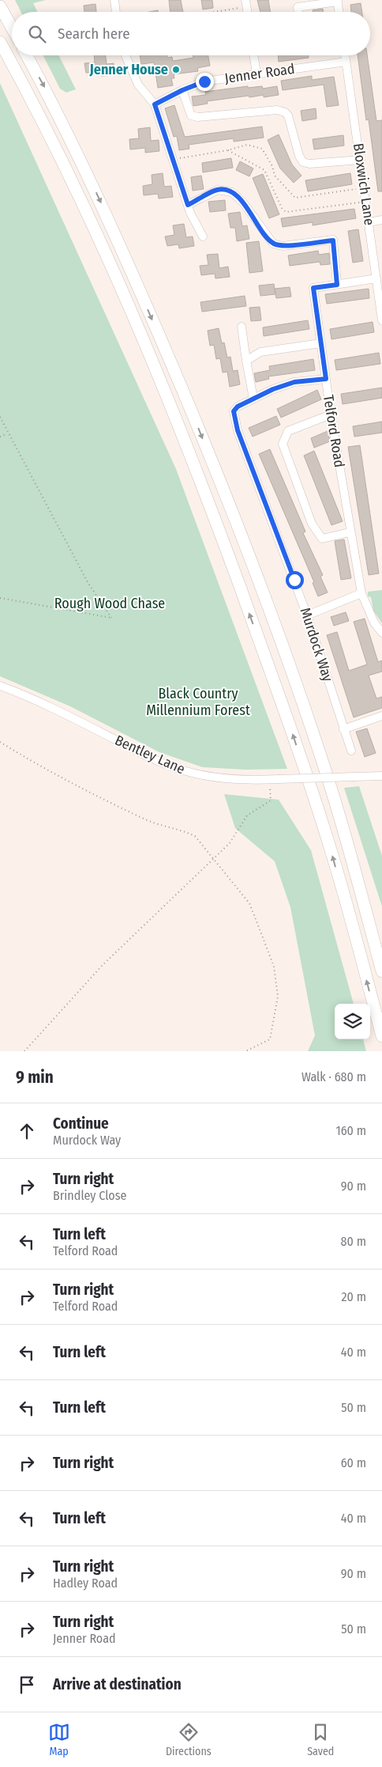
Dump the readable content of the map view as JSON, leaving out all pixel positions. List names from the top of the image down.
{
  "streets": {
    "street": [
      "Jenner Road",
      "Bloxwich Lane",
      "Telford Road",
      "Murdock Way",
      "Bentley Lane"
    ]
  },
  "crossings": [
    ["Jenner Road", "Bloxwich Lane"],
    ["Bloxwich Lane", "Telford Road"]
  ],
  "parks": ["Rough Wood Chase", "Black Country Millennium Forest"],
  "places": ["Jenner House"],
  "page": {
    "search": "Search here",
    "heading": ["9 min", "Walk · 680 m"],
    "list": [
      ["Continue", "Murdock Way", "160 m"],
      ["Turn right", "Brindley Close", "90 m"],
      ["Turn left", "Telford Road", "80 m"],
      ["Turn right", "Telford Road", "20 m"],
      ["Turn left", "40 m"],
      ["Turn left", "50 m"],
      ["Turn right", "60 m"],
      ["Turn left", "40 m"],
      ["Turn right", "Hadley Road", "90 m"],
      ["Turn right", "Jenner Road", "50 m"],
      "Arrive at destination"
    ],
    "nav": ["Map", "Directions", "Saved"]
  }
}
